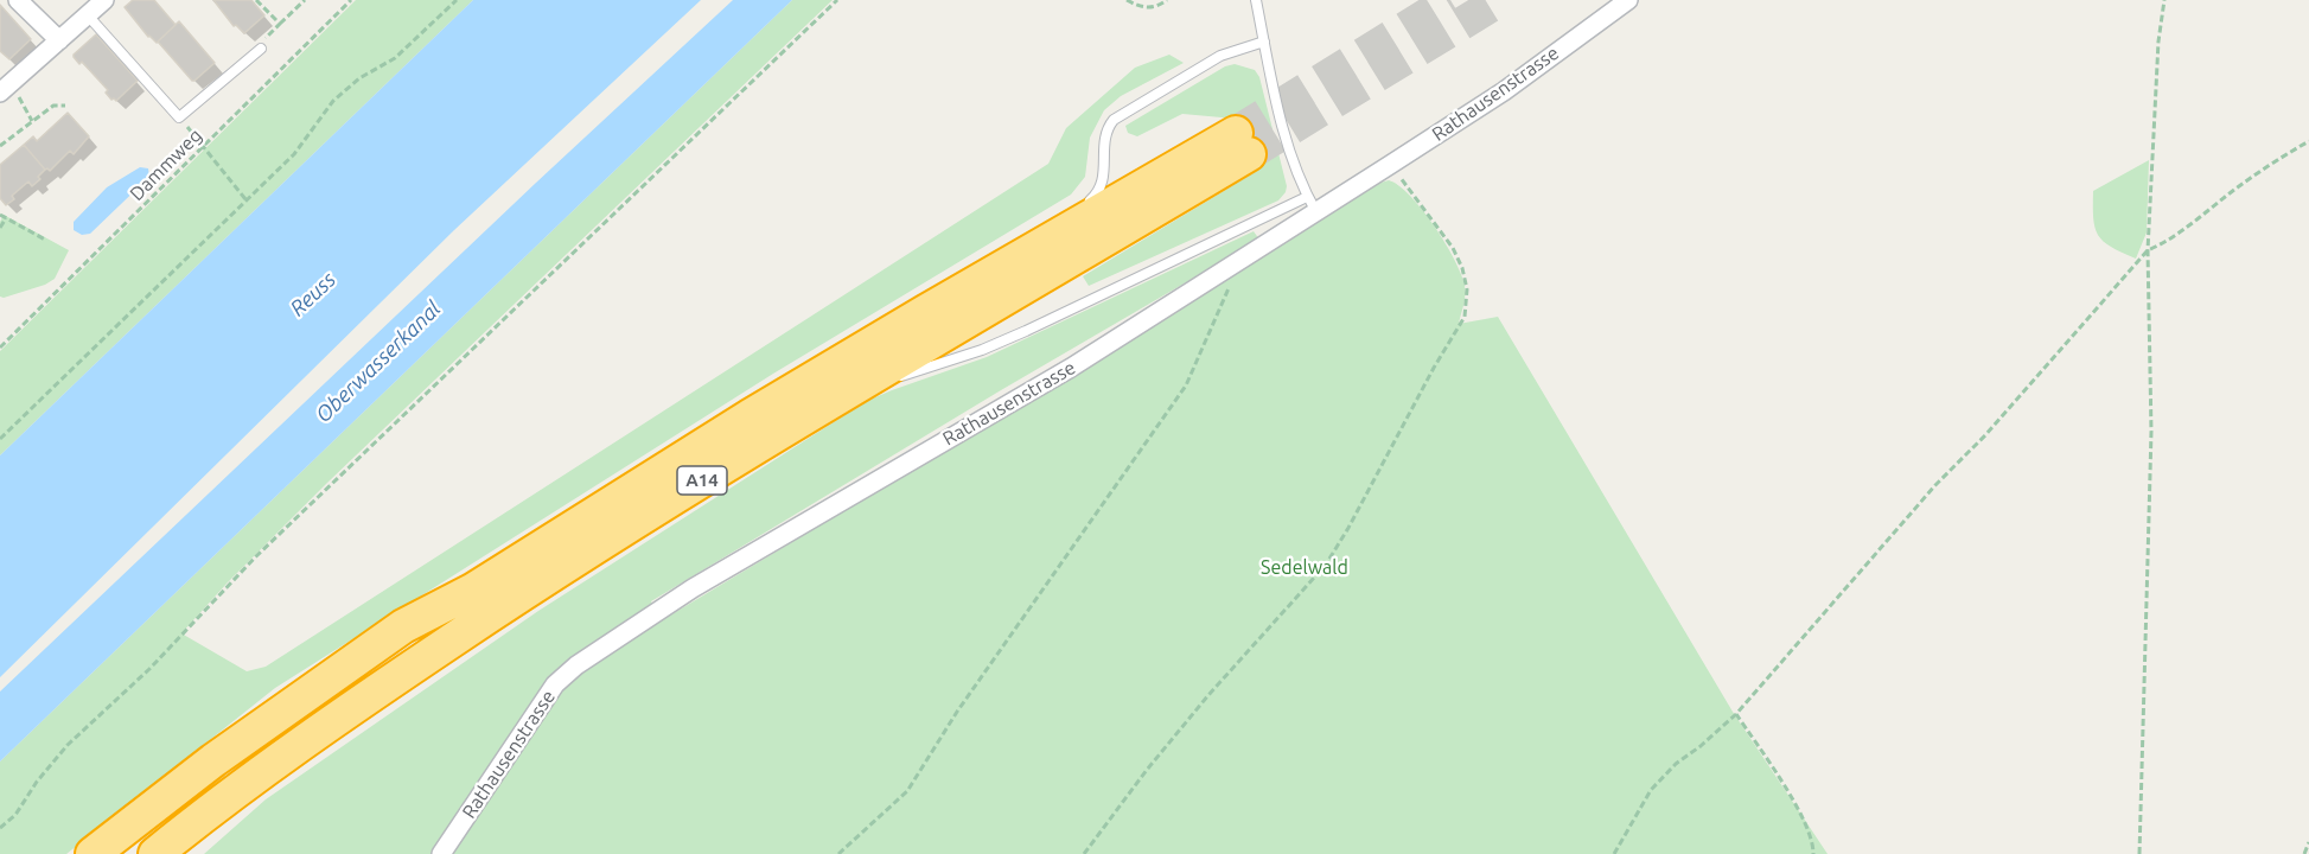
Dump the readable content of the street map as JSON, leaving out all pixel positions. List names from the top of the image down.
{
  "streets": {
    "highway": ["A14"],
    "street": ["Rathausenstrasse"],
    "path": ["Dammweg"]
  },
  "water": ["Reuss", "Oberwasserkanal"],
  "parks": ["Sedelwald"]
}
